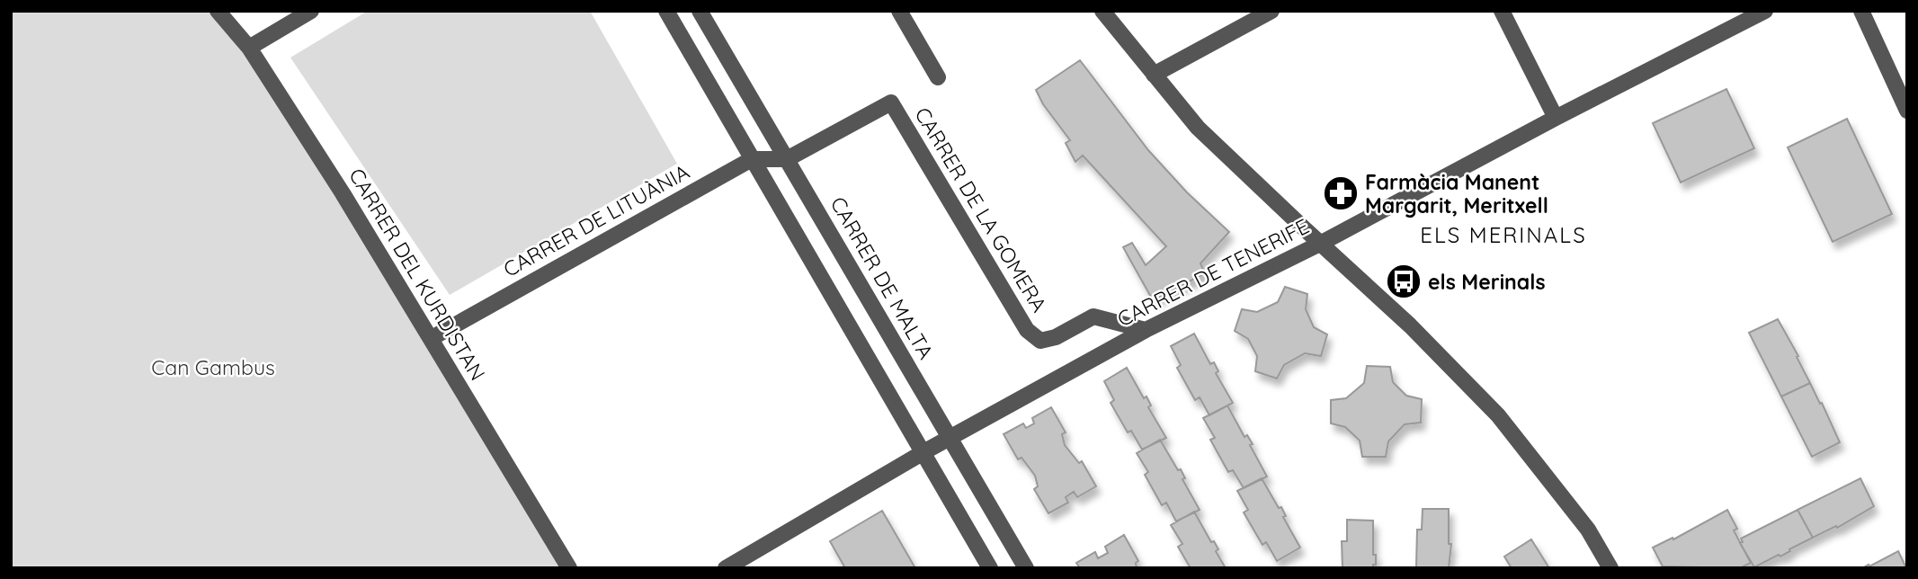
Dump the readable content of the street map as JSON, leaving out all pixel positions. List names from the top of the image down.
{
  "streets": {
    "street": [
      "CARRER DE LA GOMERA",
      "CARRER DE LITUÀNIA",
      "CARRER DE TENERIFE",
      "CARRER DEL KURDISTAN",
      "CARRER DE MALTA"
    ]
  },
  "crossings": [
    ["CARRER DE LA GOMERA", "CARRER DE LITUÀNIA"],
    ["CARRER DE LA GOMERA", "CARRER DE TENERIFE"],
    ["CARRER DE LA GOMERA", "CARRER DE MALTA"],
    ["CARRER DE LITUÀNIA", "CARRER DEL KURDISTAN"],
    ["CARRER DE LITUÀNIA", "CARRER DE MALTA"],
    ["CARRER DE TENERIFE", "CARRER DE MALTA"]
  ],
  "districts": ["ELS MERINALS"],
  "parks": ["Can Gambus"],
  "places": {
    "pharmacy": ["Farmàcia Manent Margarit, Meritxell"],
    "bus stop": ["els Merinals"]
  }
}
